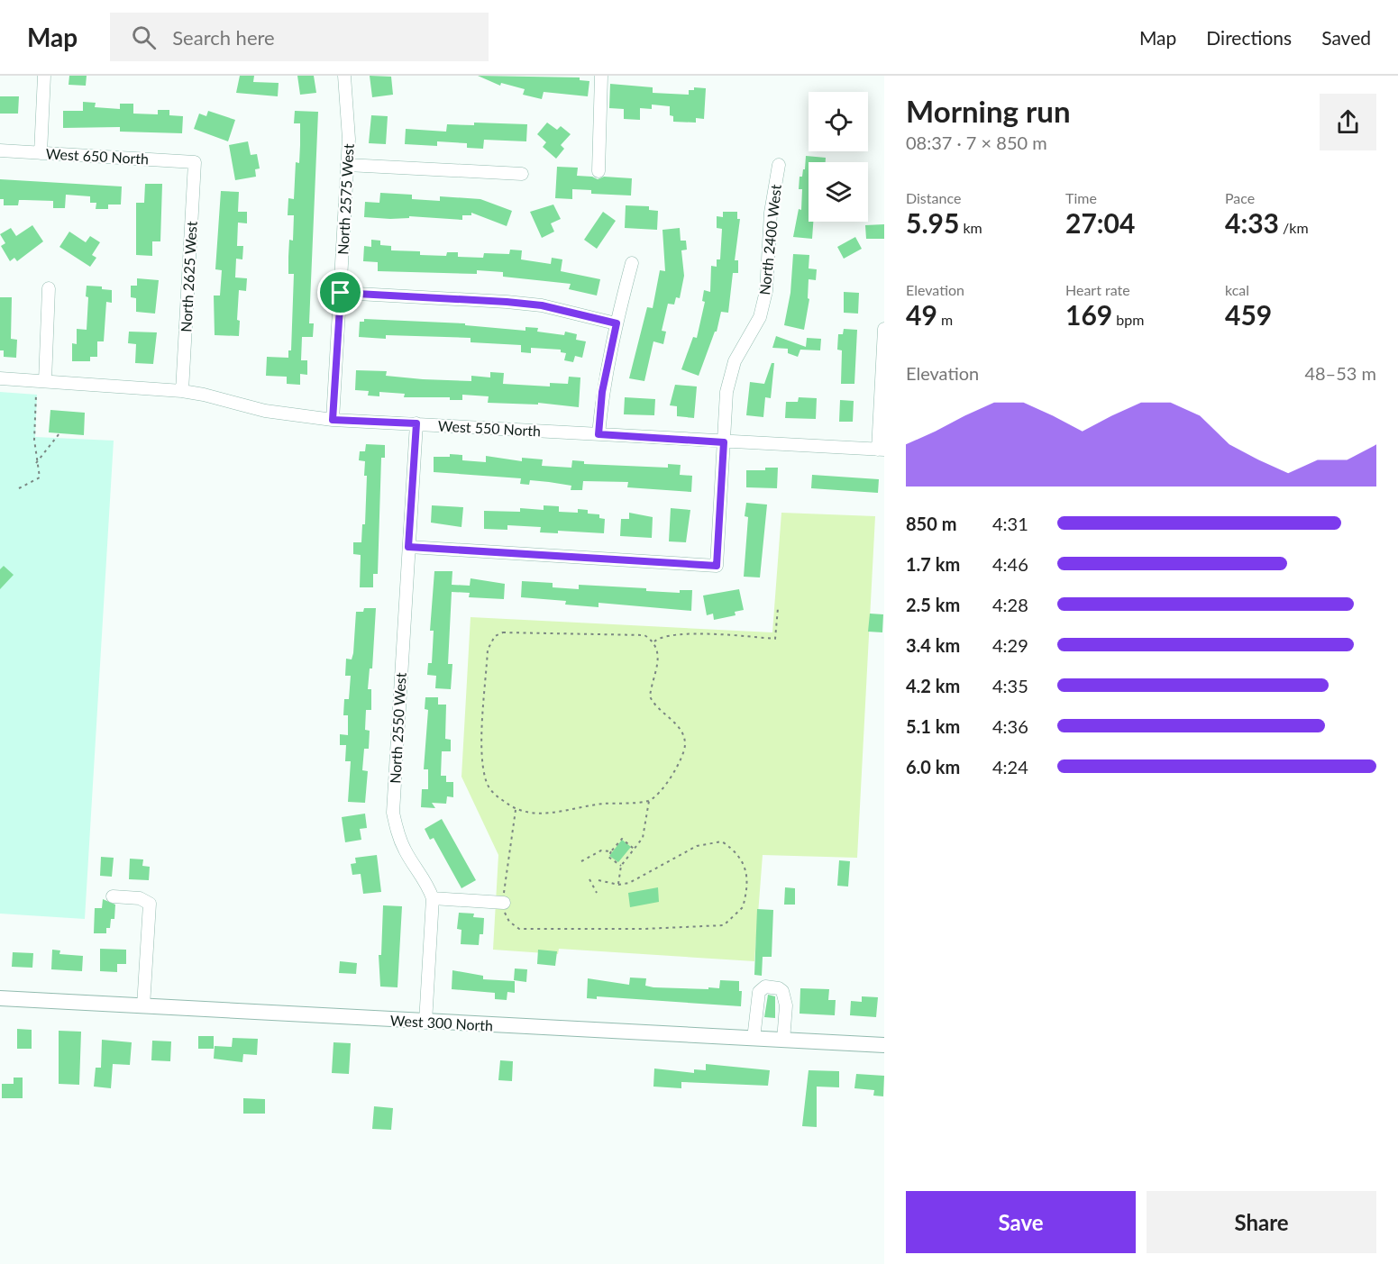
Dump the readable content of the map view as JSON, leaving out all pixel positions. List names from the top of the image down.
{
  "streets": {
    "main road": ["West 300 North"],
    "street": [
      "West 650 North",
      "North 2575 West",
      "North 2400 West",
      "North 2625 West",
      "West 550 North",
      "North 2550 West"
    ]
  },
  "crossings": [
    ["West 650 North", "North 2625 West"],
    ["North 2575 West", "West 550 North"],
    ["North 2400 West", "West 550 North"],
    ["North 2400 West", "North 2550 West"],
    ["North 2625 West", "West 550 North"],
    ["West 550 North", "North 2550 West"],
    ["North 2550 West", "West 300 North"]
  ],
  "page": {
    "header": "Map",
    "search": "Search here",
    "nav": ["Map", "Directions", "Saved"],
    "heading": ["Morning run", "08:37 · 7 × 850 m"],
    "stats": [
      ["Distance", "5.95 km"],
      ["Time", "27:04"],
      ["Pace", "4:33 /km"],
      ["Elevation", "49 m"],
      ["Heart rate", "169 bpm"],
      ["kcal", "459"]
    ],
    "chart": ["Elevation", "48–53 m"],
    "list": [
      {
        "name": "850 m",
        "note": "4:31"
      },
      {
        "name": "1.7 km",
        "note": "4:46"
      },
      {
        "name": "2.5 km",
        "note": "4:28"
      },
      {
        "name": "3.4 km",
        "note": "4:29"
      },
      {
        "name": "4.2 km",
        "note": "4:35"
      },
      {
        "name": "5.1 km",
        "note": "4:36"
      },
      {
        "name": "6.0 km",
        "note": "4:24"
      }
    ],
    "buttons": ["Save", "Share"]
  }
}
